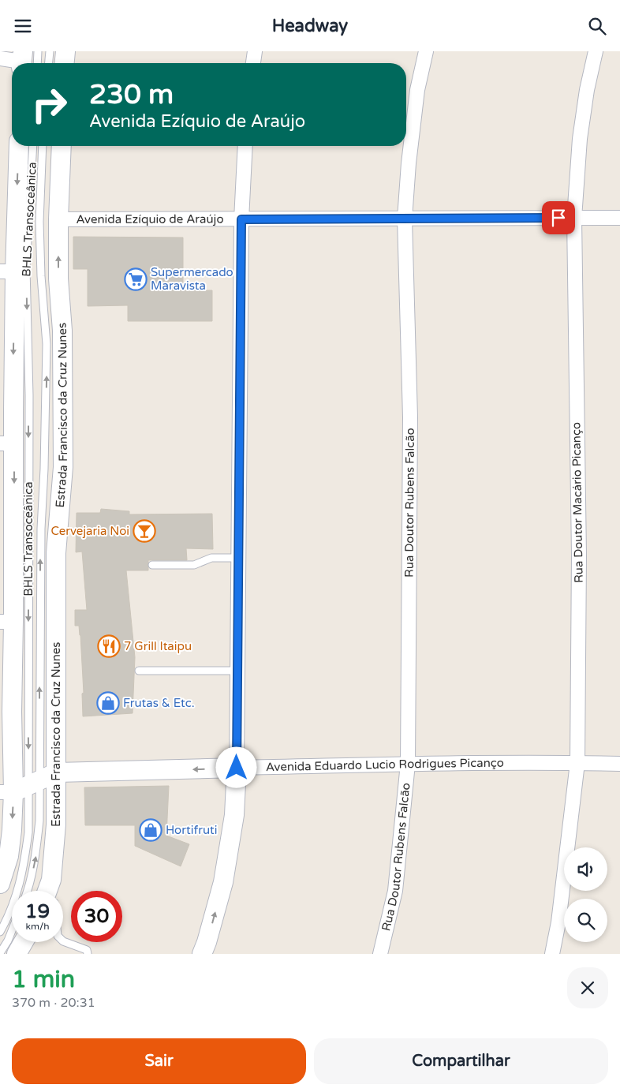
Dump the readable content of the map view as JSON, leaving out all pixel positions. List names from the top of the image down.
{
  "streets": {
    "main road": ["Estrada Francisco da Cruz Nunes", "Avenida Eduardo Lucio Rodrigues Picanço"],
    "street": ["Avenida Ezíquio de Araújo", "Rua Doutor Rubens Falcão", "Rua Doutor Macário Picanço"],
    "lane": ["BHLS Transoceânica"]
  },
  "crossings": [
    ["Avenida Ezíquio de Araújo", "Estrada Francisco da Cruz Nunes"],
    ["Avenida Ezíquio de Araújo", "Rua Doutor Rubens Falcão"],
    ["Avenida Ezíquio de Araújo", "Rua Doutor Macário Picanço"],
    ["Estrada Francisco da Cruz Nunes", "Avenida Eduardo Lucio Rodrigues Picanço"],
    ["Rua Doutor Rubens Falcão", "Avenida Eduardo Lucio Rodrigues Picanço"],
    ["Rua Doutor Macário Picanço", "Avenida Eduardo Lucio Rodrigues Picanço"]
  ],
  "places": {
    "supermarket": ["Supermercado Maravista"],
    "bar": ["Cervejaria Noi"],
    "restaurant": ["7 Grill Itaipu"],
    "shop": ["Frutas & Etc.", "Hortifruti"]
  },
  "page": {
    "header": "Headway",
    "turn": ["230 m", "Avenida Ezíquio de Araújo"],
    "speed": "19 km/h",
    "limit": "30",
    "heading": ["1 min", "370 m · 20:31"],
    "buttons": ["Sair", "Compartilhar"]
  }
}
